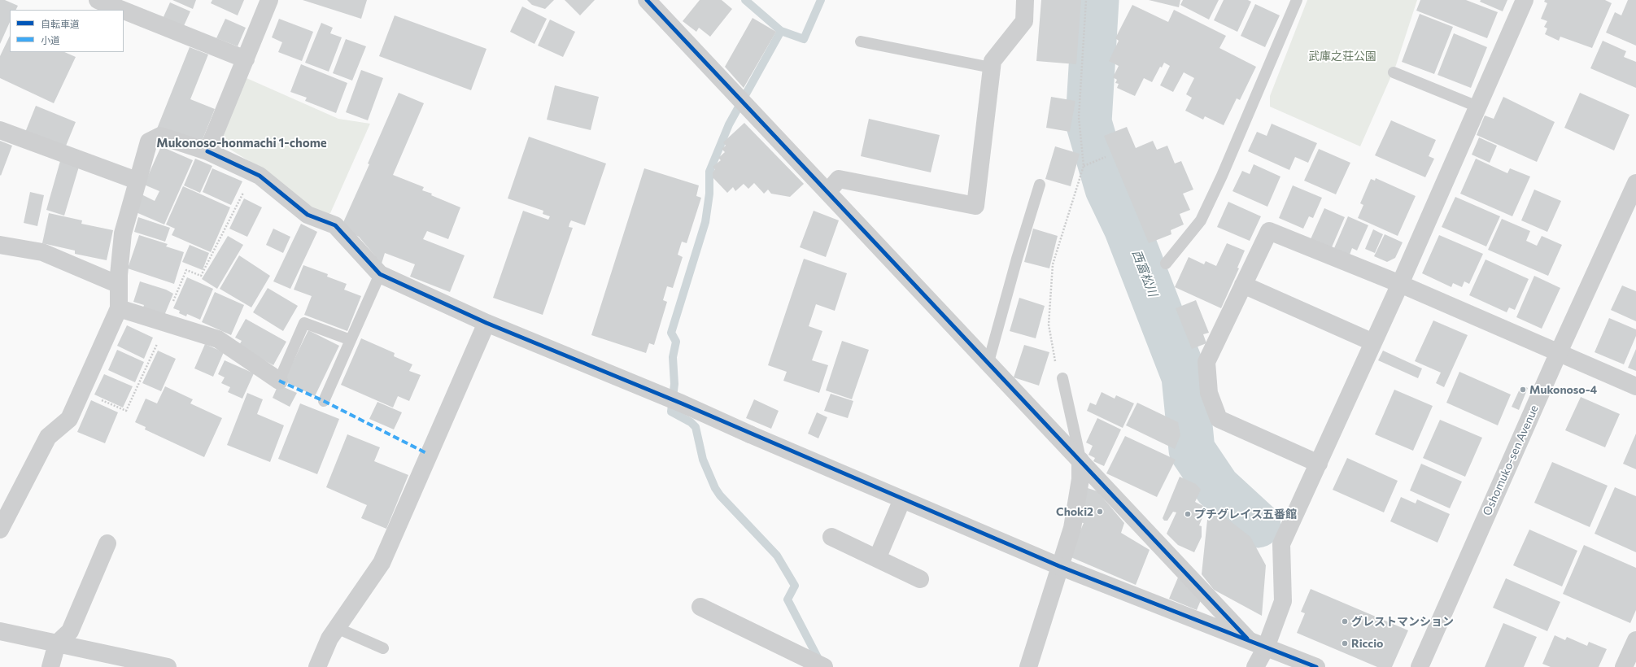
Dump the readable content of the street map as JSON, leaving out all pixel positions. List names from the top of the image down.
{
  "streets": {
    "street": ["Oshomuko-sen Avenue"]
  },
  "districts": ["Mukonoso-honmachi 1-chome"],
  "water": ["西富松川"],
  "parks": ["武庫之荘公園"],
  "places": [
    "Mukonoso-4",
    "Choki2",
    "プチグレイス五番館",
    "グレストマンション",
    "Riccio"
  ],
  "legend": ["自転車道", "小道"]
}
